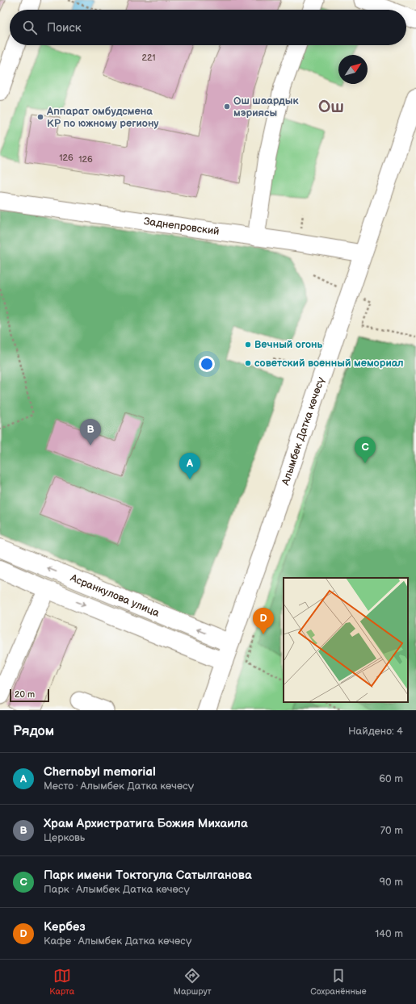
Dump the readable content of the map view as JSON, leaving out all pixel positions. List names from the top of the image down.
{
  "streets": {
    "main road": ["Алымбек Датка көчөсү", "Асранкулова улица"],
    "street": ["Заднепровский"]
  },
  "crossings": [
    ["Заднепровский", "Алымбек Датка көчөсү"],
    ["Алымбек Датка көчөсү", "Асранкулова улица"]
  ],
  "districts": ["Ош"],
  "places": [
    "Ош шаардык мэриясы",
    "Аппарат омбудсмена КР по южному региону",
    "Вечный огонь",
    "советский военный мемориал"
  ],
  "house_numbers": ["221", "126", "126"],
  "scale_bar": "20 m",
  "north": "top right",
  "page": {
    "search": "Поиск",
    "pins": [
      "B",
      "C",
      "A",
      "D"
    ],
    "scale": "20 m",
    "heading": ["Рядом", "Найдено: 4"],
    "list": [
      {
        "mark": "A",
        "name": "Chernobyl memorial",
        "note": "Место · Алымбек Датка көчөсү",
        "value": "60 m"
      },
      {
        "mark": "B",
        "name": "Храм Архистратига Божия Михаила",
        "note": "Церковь",
        "value": "70 m"
      },
      {
        "mark": "C",
        "name": "Парк имени Токтогула Сатылганова",
        "note": "Парк · Алымбек Датка көчөсү",
        "value": "90 m"
      },
      {
        "mark": "D",
        "name": "Кербез",
        "note": "Кафе · Алымбек Датка көчөсү",
        "value": "140 m"
      }
    ],
    "nav": ["Карта", "Маршрут", "Сохранённые"]
  }
}
